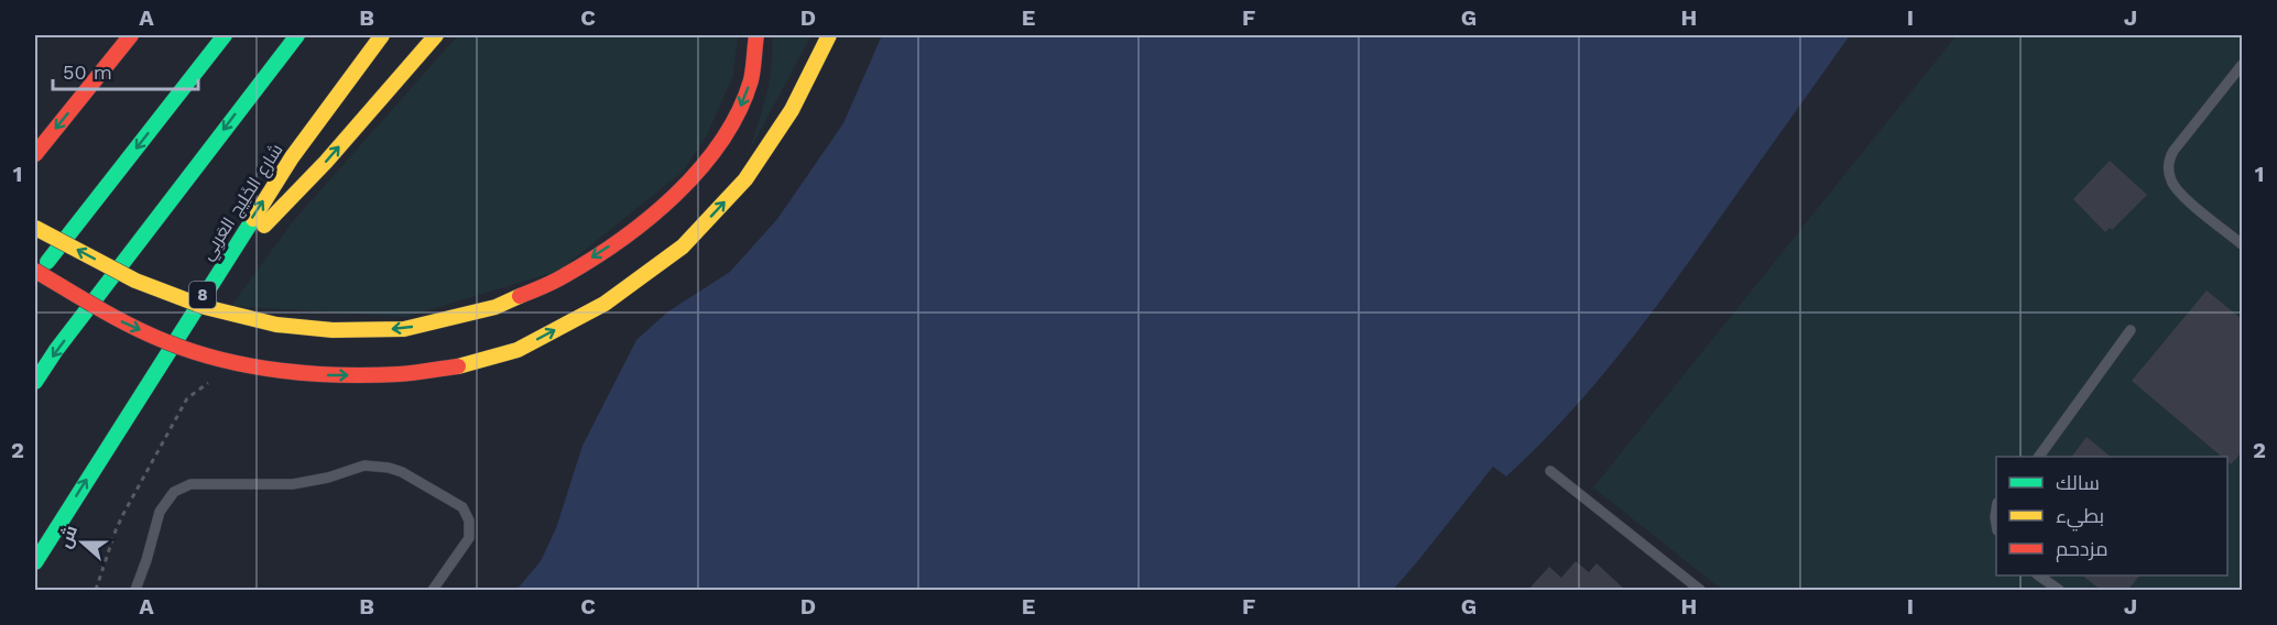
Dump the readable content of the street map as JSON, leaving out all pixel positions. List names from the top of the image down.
{
  "streets": {
    "main road": ["شارع الخَلِيج العَربِي", "8"]
  },
  "legend": ["سالك", "بطيء", "مزدحم"],
  "scale_bar": "50 m",
  "north": "left",
  "grid": {
    "columns": [
      "A",
      "B",
      "C",
      "D",
      "E",
      "F",
      "G",
      "H",
      "I",
      "J"
    ],
    "rows": ["1", "2"]
  }
}
